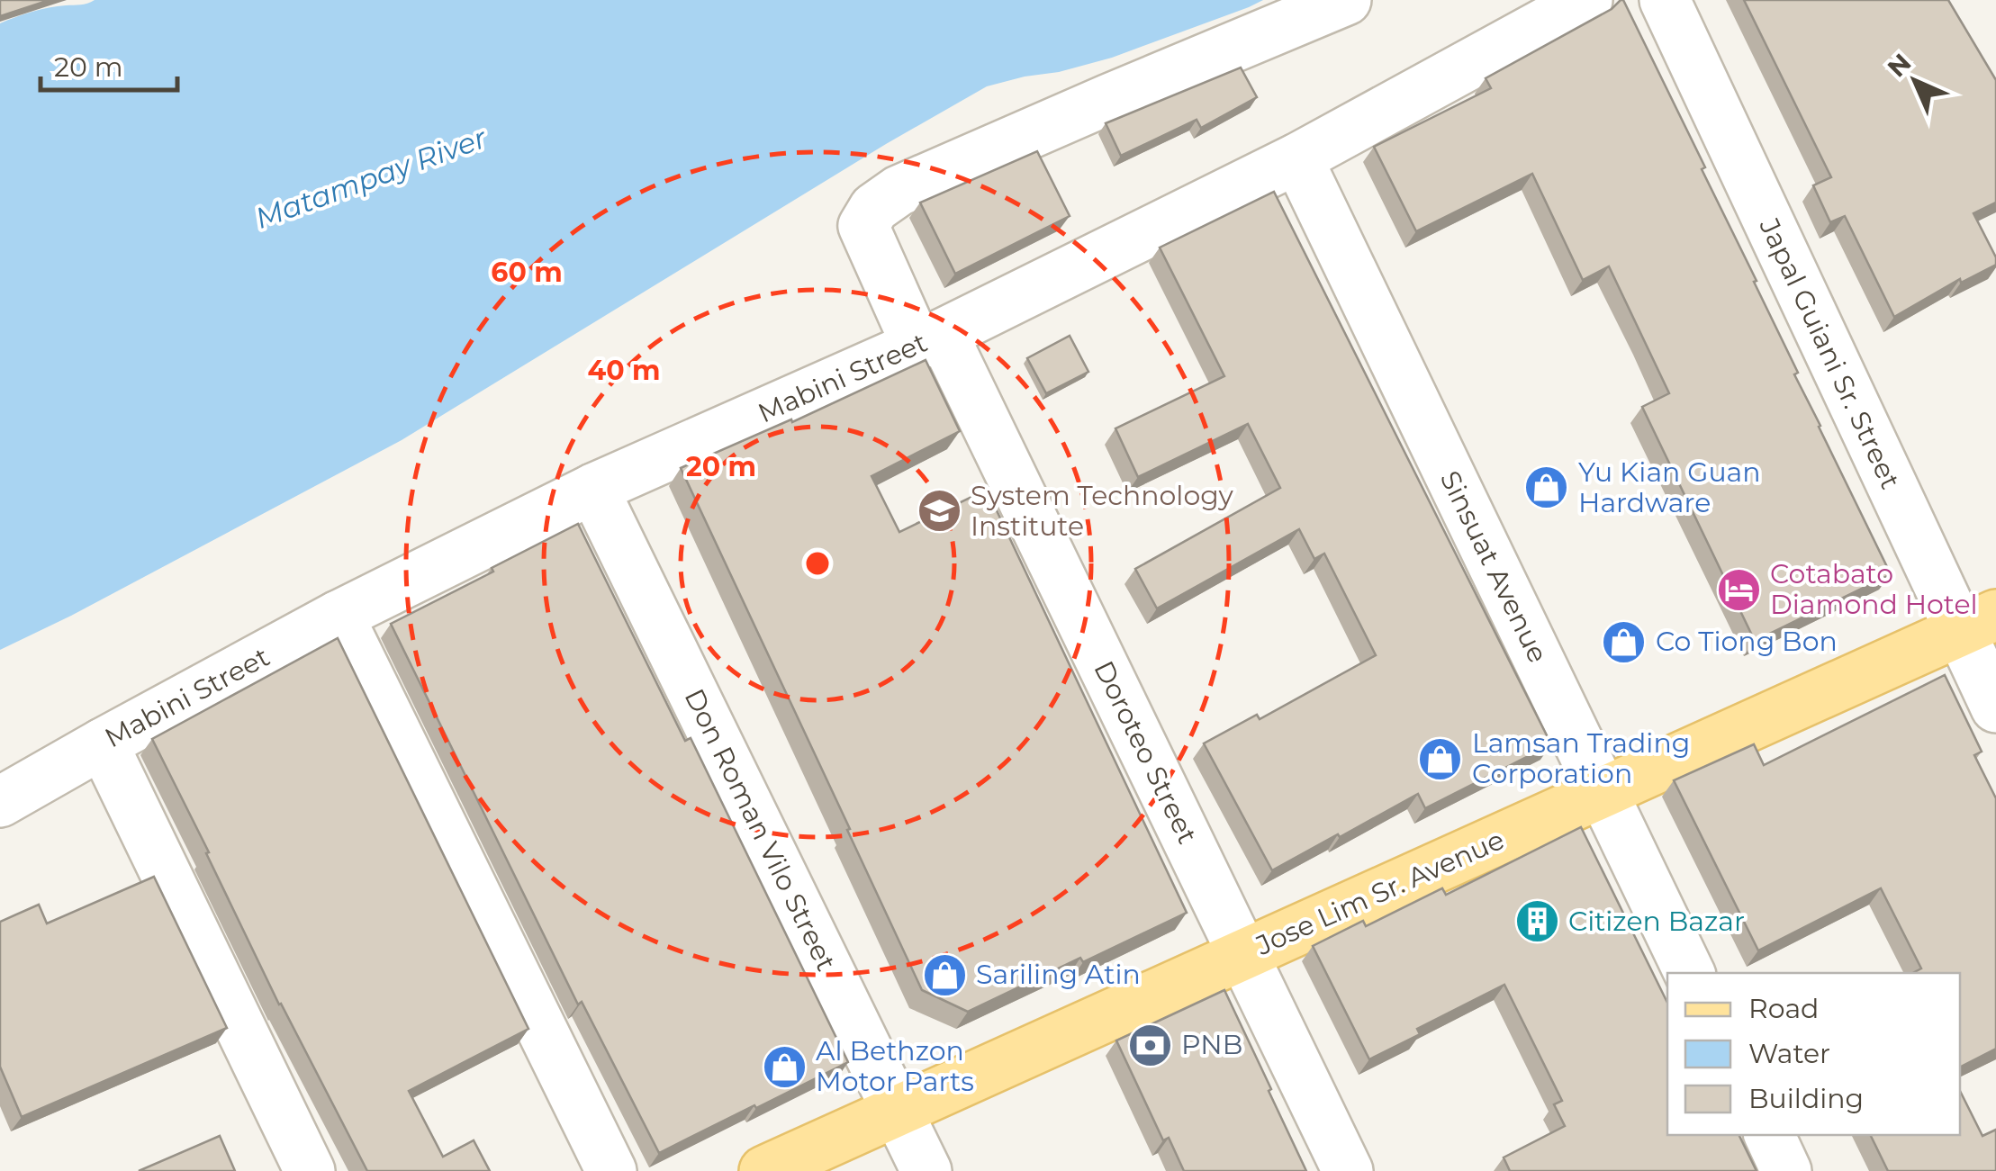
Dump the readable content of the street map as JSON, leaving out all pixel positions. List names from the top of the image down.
{
  "streets": {
    "main road": ["Jose Lim Sr. Avenue"],
    "street": [
      "Japal Guiani Sr. Street",
      "Mabini Street",
      "Sinsuat Avenue",
      "Doroteo Street",
      "Don Roman Vilo Street"
    ]
  },
  "crossings": [
    ["Japal Guiani Sr. Street", "Jose Lim Sr. Avenue"],
    ["Mabini Street", "Sinsuat Avenue"],
    ["Mabini Street", "Doroteo Street"],
    ["Mabini Street", "Don Roman Vilo Street"],
    ["Sinsuat Avenue", "Jose Lim Sr. Avenue"],
    ["Doroteo Street", "Jose Lim Sr. Avenue"],
    ["Don Roman Vilo Street", "Jose Lim Sr. Avenue"]
  ],
  "water": ["Matampay River"],
  "places": {
    "shop": [
      "Yu Kian Guan Hardware",
      "Co Tiong Bon",
      "Lamsan Trading Corporation",
      "Sariling Atin",
      "Al Bethzon Motor Parts"
    ],
    "school or university": ["System Technology Institute"],
    "hotel": ["Cotabato Diamond Hotel"],
    "building": ["Citizen Bazar"],
    "bank": ["PNB"]
  },
  "legend": ["Road", "Water", "Building"],
  "scale_bar": "20 m",
  "north": "top left",
  "rings": ["60 m", "40 m", "20 m"]
}
